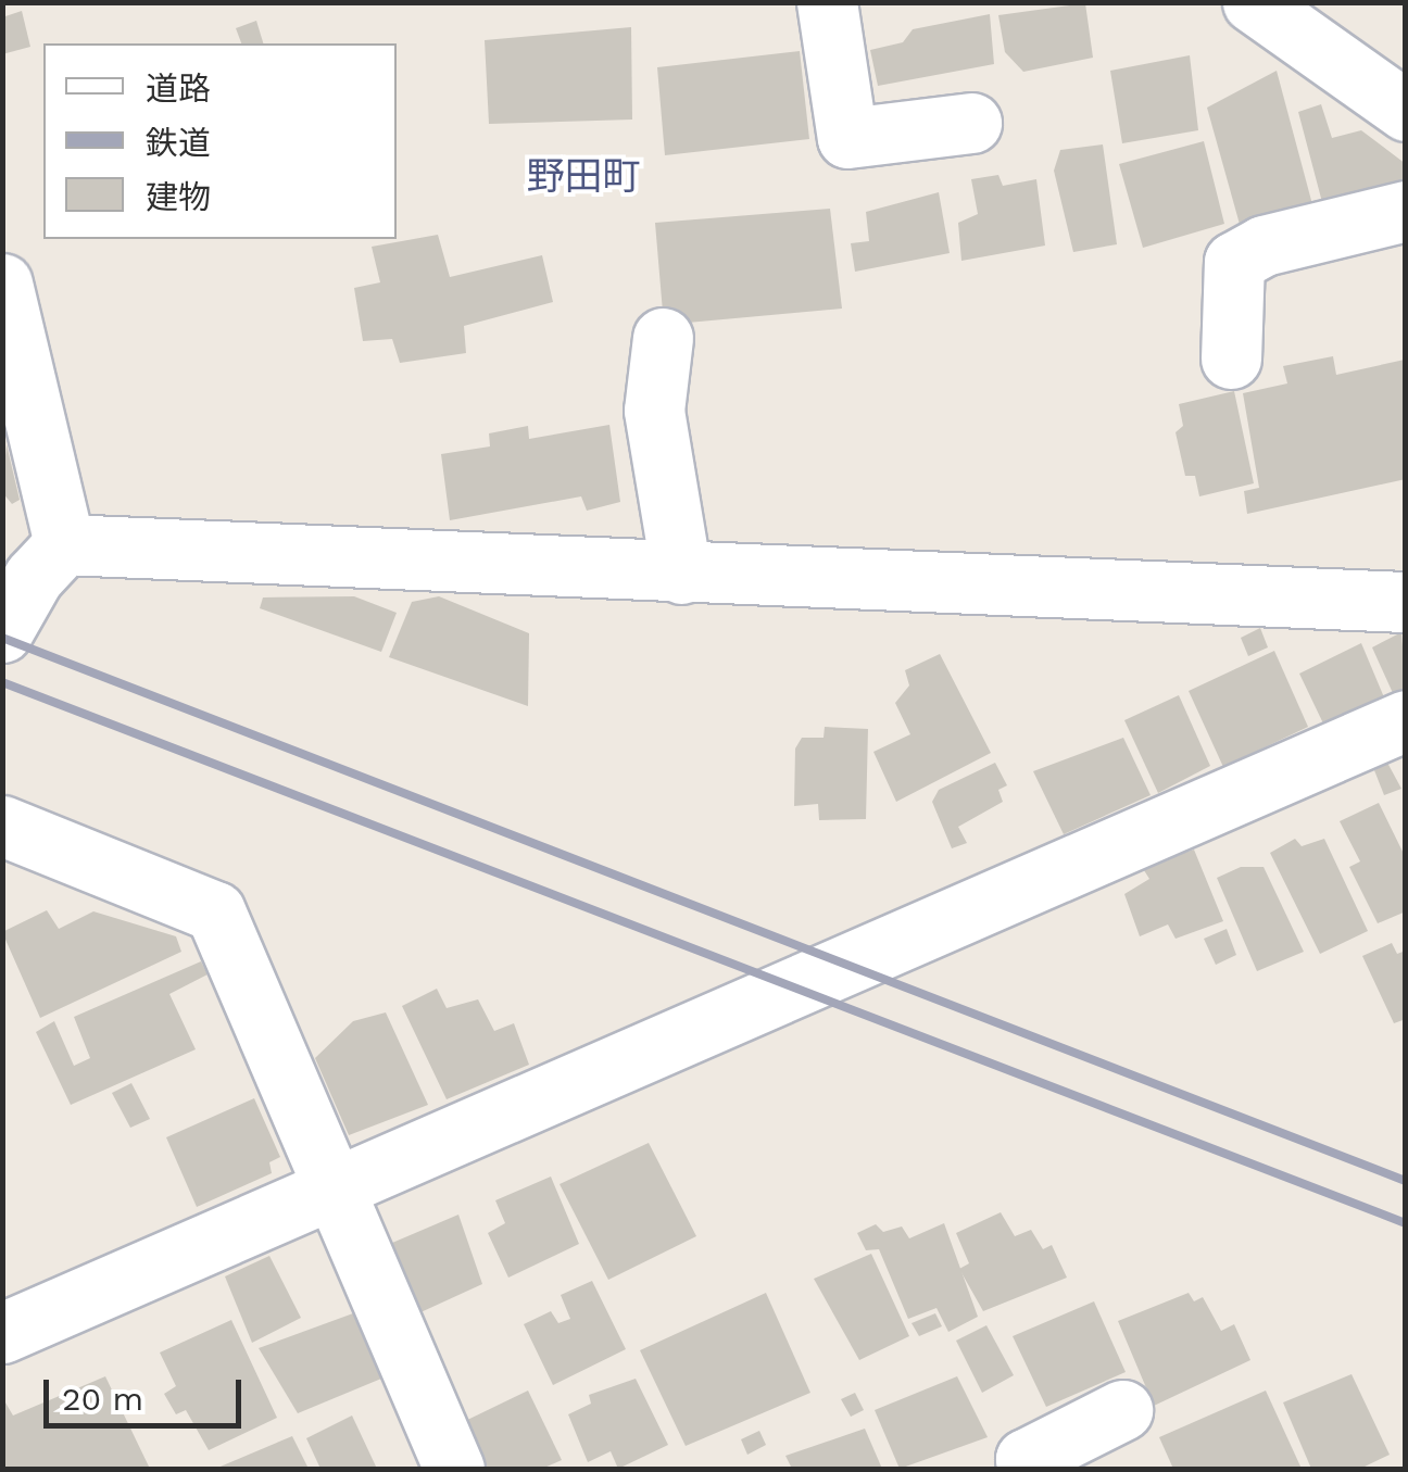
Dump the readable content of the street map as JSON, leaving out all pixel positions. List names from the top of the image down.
{
  "districts": ["野田町"],
  "legend": ["道路", "鉄道", "建物"],
  "scale_bar": "20 m"
}
